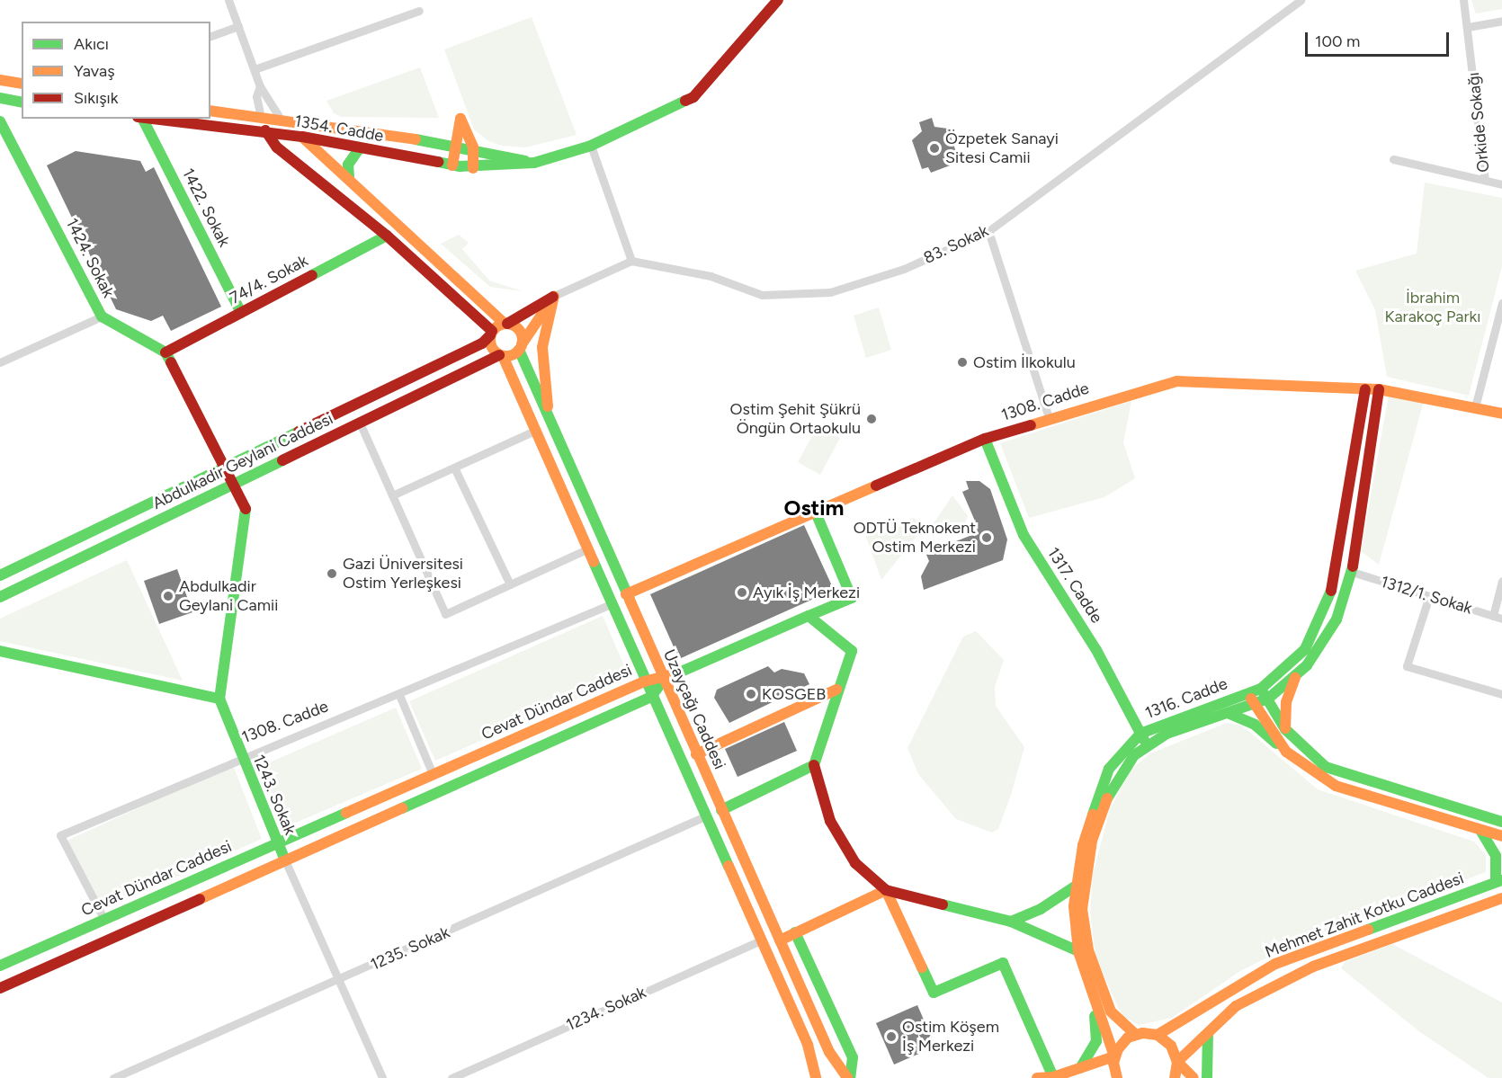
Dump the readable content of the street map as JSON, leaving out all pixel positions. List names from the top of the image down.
{
  "streets": {
    "street": [
      "Orkide Sokağı",
      "1354. Cadde",
      "1422. Sokak",
      "83. Sokak",
      "1424. Sokak",
      "74/4. Sokak",
      "1308. Cadde",
      "Abdulkadir Geylani Caddesi",
      "1317. Cadde",
      "1312/1. Sokak",
      "1316. Cadde",
      "Cevat Dündar Caddesi",
      "Uzayçağı Caddesi",
      "1243. Sokak",
      "Mehmet Zahit Kotku Caddesi",
      "1235. Sokak",
      "1234. Sokak"
    ]
  },
  "crossings": [
    ["1422. Sokak", "74/4. Sokak"],
    ["1424. Sokak", "74/4. Sokak"],
    ["1308. Cadde", "1317. Cadde"],
    ["1308. Cadde", "1316. Cadde"],
    ["1308. Cadde", "Cevat Dündar Caddesi"],
    ["1308. Cadde", "Uzayçağı Caddesi"],
    ["1308. Cadde", "1243. Sokak"],
    ["Abdulkadir Geylani Caddesi", "Uzayçağı Caddesi"],
    ["1317. Cadde", "1316. Cadde"],
    ["1312/1. Sokak", "1316. Cadde"],
    ["Cevat Dündar Caddesi", "Uzayçağı Caddesi"],
    ["Cevat Dündar Caddesi", "1243. Sokak"],
    ["Uzayçağı Caddesi", "1235. Sokak"],
    ["Uzayçağı Caddesi", "1234. Sokak"],
    ["1243. Sokak", "1235. Sokak"]
  ],
  "districts": ["Ostim"],
  "parks": ["İbrahim Karakoç Parkı"],
  "places": [
    "Özpetek Sanayi Sitesi Camii",
    "Ostim İlkokulu",
    "Ostim Şehit Şükrü Öngün Ortaokulu",
    "ODTÜ Teknokent Ostim Merkezi",
    "Gazi Üniversitesi Ostim Yerleşkesi",
    "Ayık İş Merkezi",
    "Abdulkadir Geylani Camii",
    "KOSGEB",
    "Ostim Köşem İş Merkezi"
  ],
  "legend": ["Akıcı", "Yavaş", "Sıkışık"],
  "scale_bar": "100 m"
}
